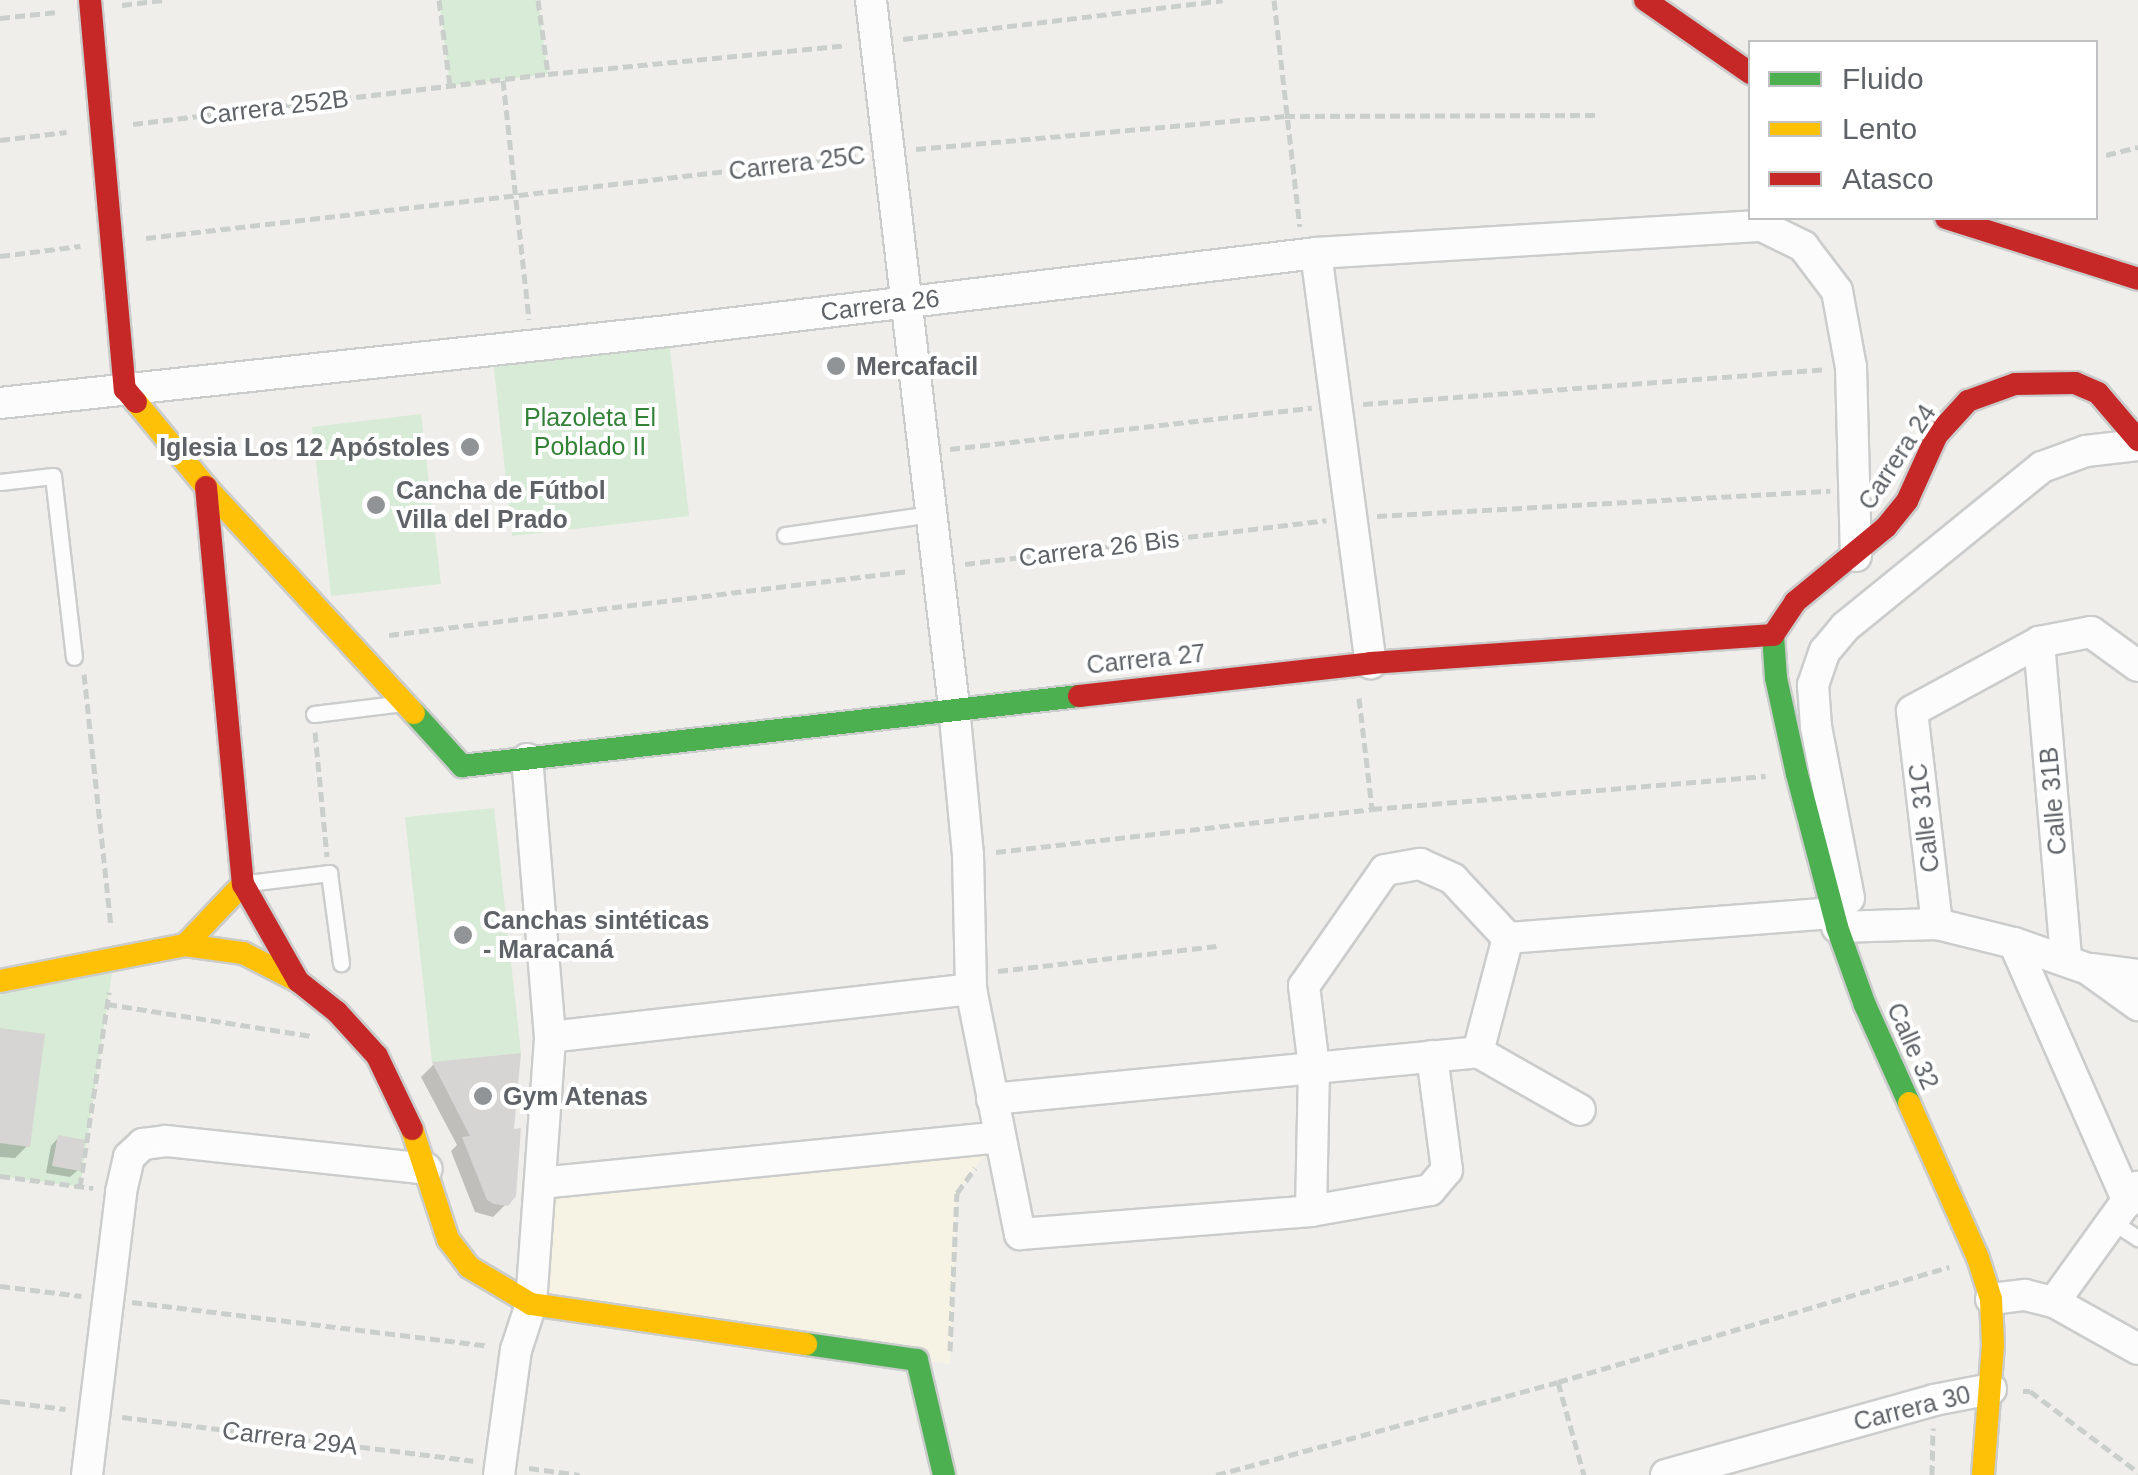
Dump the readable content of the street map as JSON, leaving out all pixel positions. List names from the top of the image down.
{
  "streets": {
    "main road": ["Carrera 24", "Carrera 27", "Calle 32"],
    "street": [
      "Carrera 26",
      "Calle 31B",
      "Calle 31C",
      "Carrera 30"
    ],
    "path": [
      "Carrera 252B",
      "Carrera 25C",
      "Carrera 26 Bis",
      "Carrera 29A"
    ]
  },
  "crossings": [
    ["Carrera 24", "Carrera 27"],
    ["Calle 31B", "Calle 31C"],
    ["Calle 32", "Carrera 30"]
  ],
  "parks": ["Plazoleta El Poblado II"],
  "places": [
    "Mercafacil",
    "Iglesia Los 12 Apóstoles",
    "Cancha de Fútbol Villa del Prado",
    "Canchas sintéticas - Maracaná",
    "Gym Atenas"
  ],
  "legend": ["Fluido", "Lento", "Atasco"]
}
